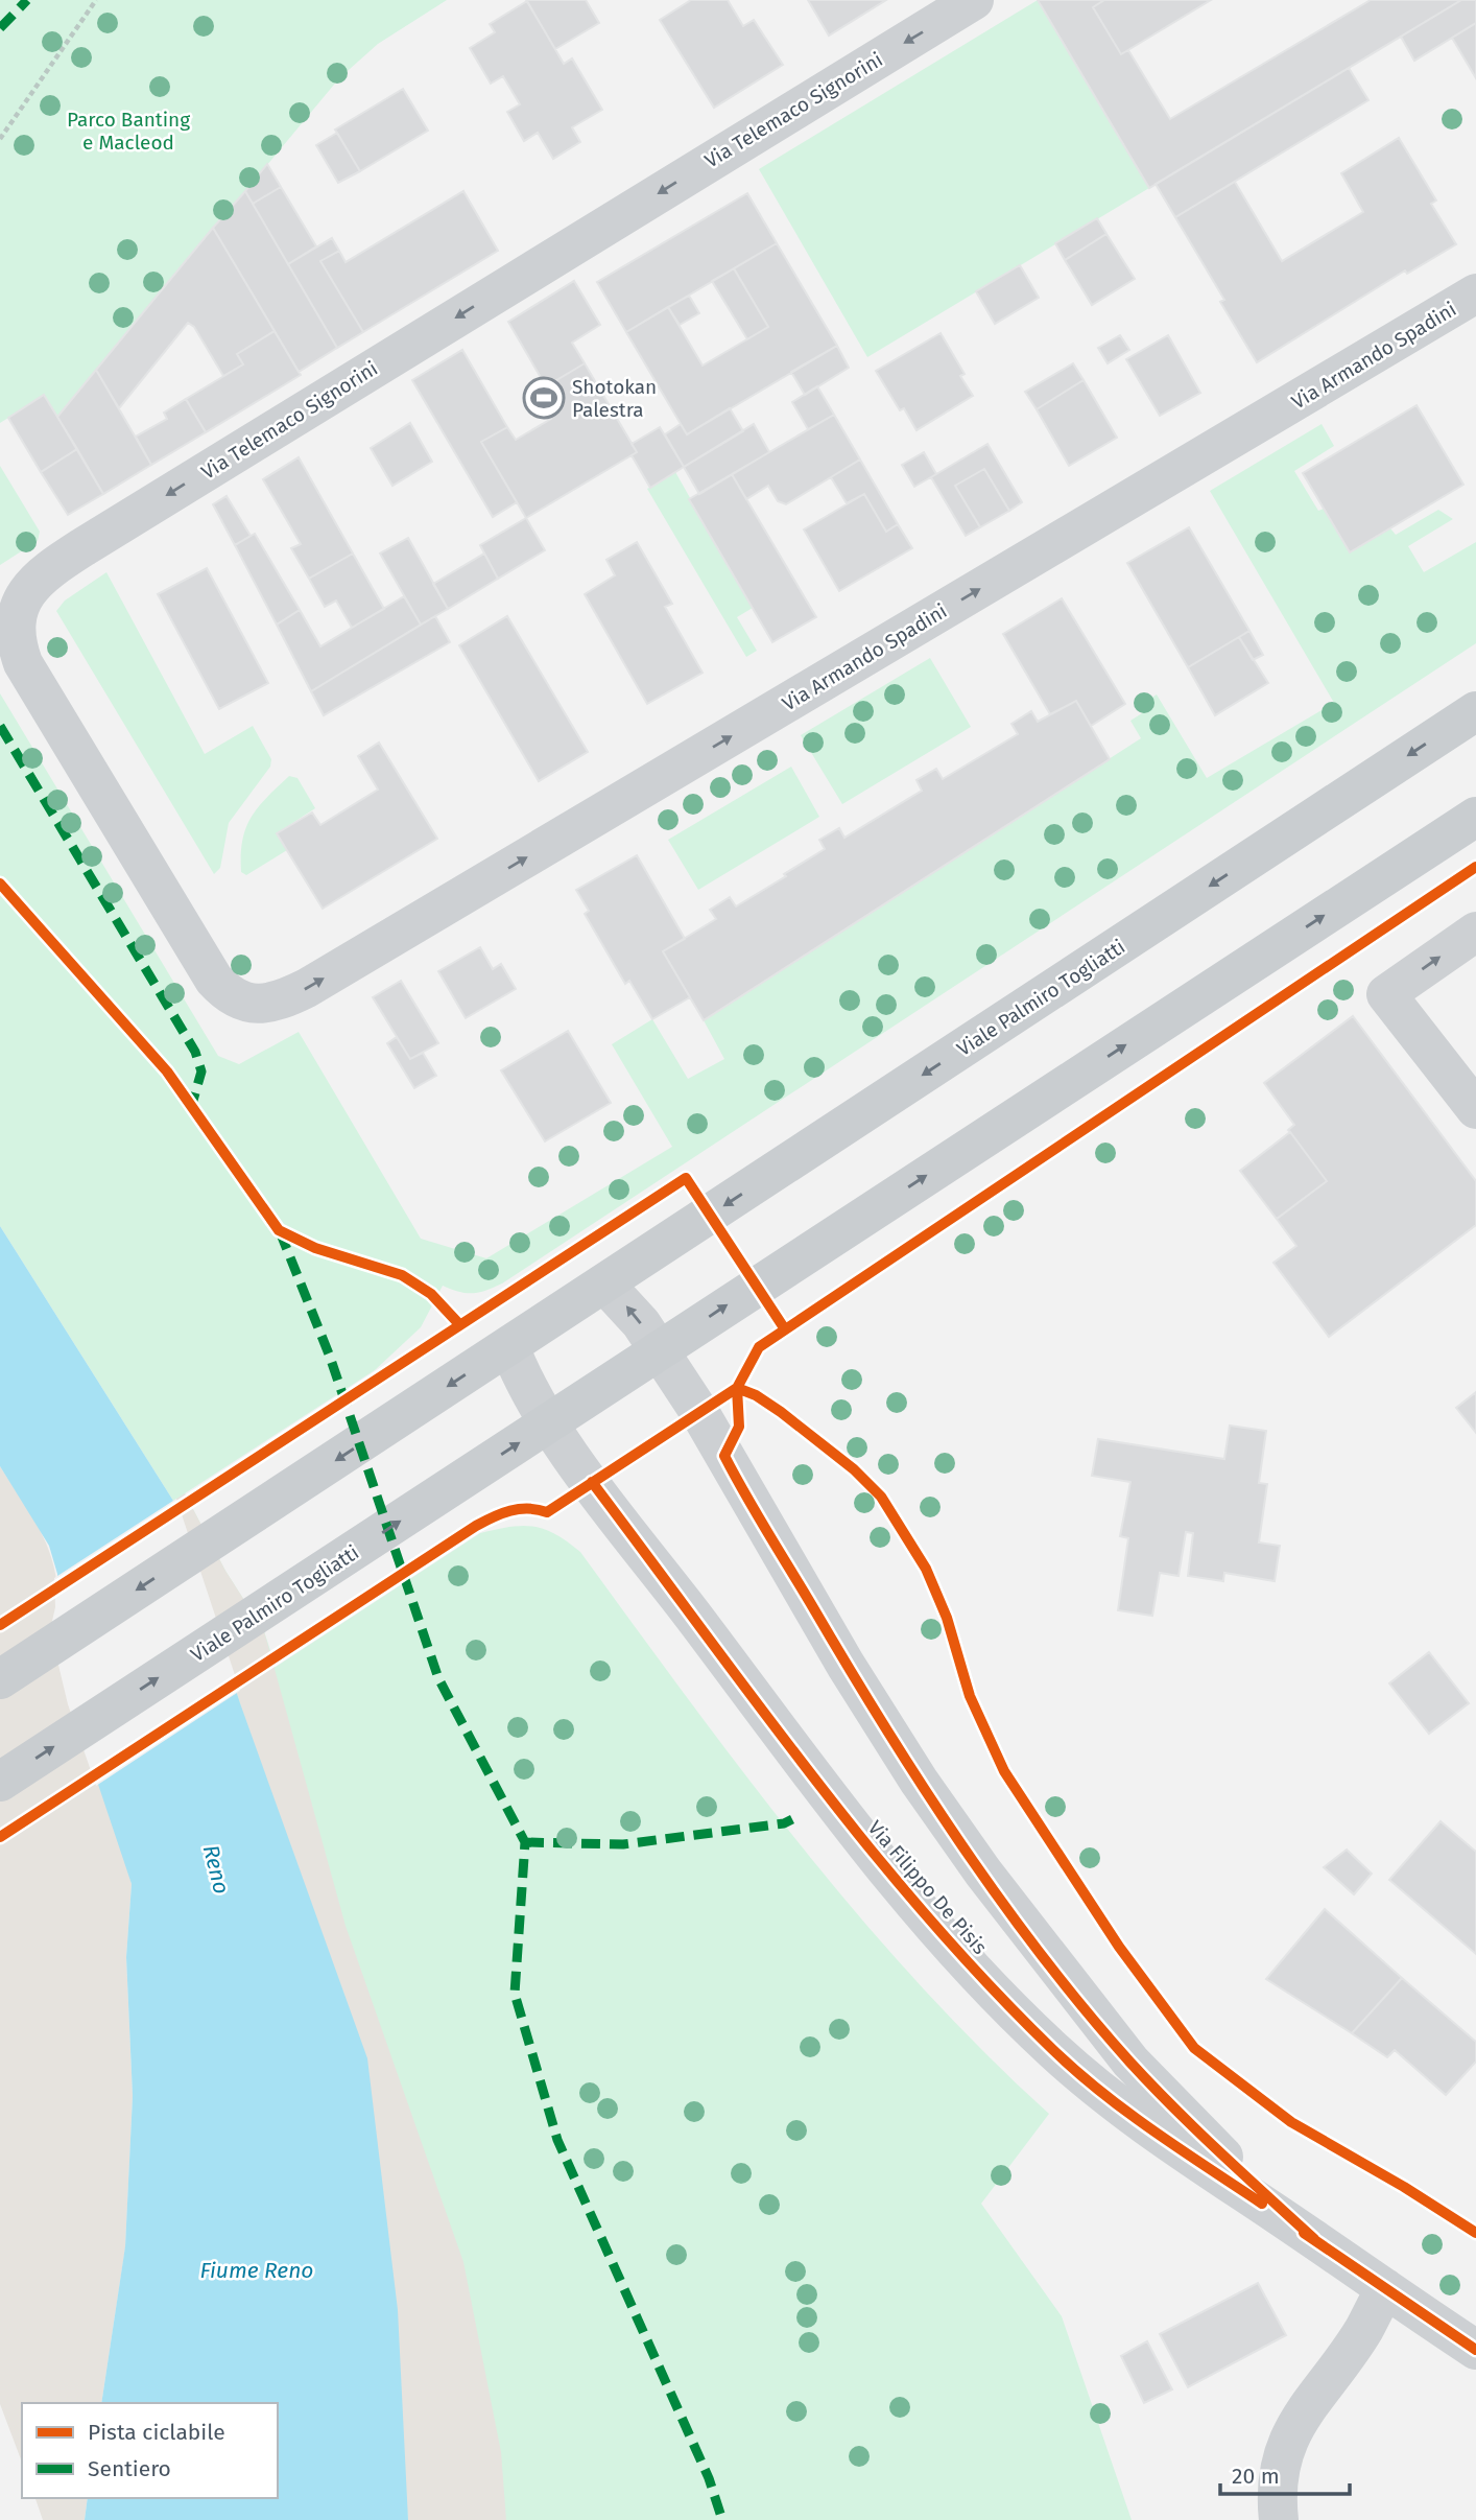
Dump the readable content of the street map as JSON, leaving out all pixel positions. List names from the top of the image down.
{
  "streets": {
    "main road": ["Viale Palmiro Togliatti"],
    "street": ["Via Telemaco Signorini", "Via Armando Spadini", "Via Filippo De Pisis"]
  },
  "crossings": [
    ["Via Telemaco Signorini", "Via Armando Spadini"],
    ["Viale Palmiro Togliatti", "Via Filippo De Pisis"]
  ],
  "one_way": ["Via Armando Spadini"],
  "water": ["Reno", "Fiume Reno"],
  "parks": ["Parco Banting e Macleod"],
  "places": {
    "sports": ["Shotokan Palestra"]
  },
  "legend": ["Pista ciclabile", "Sentiero"],
  "scale_bar": "20 m"
}
